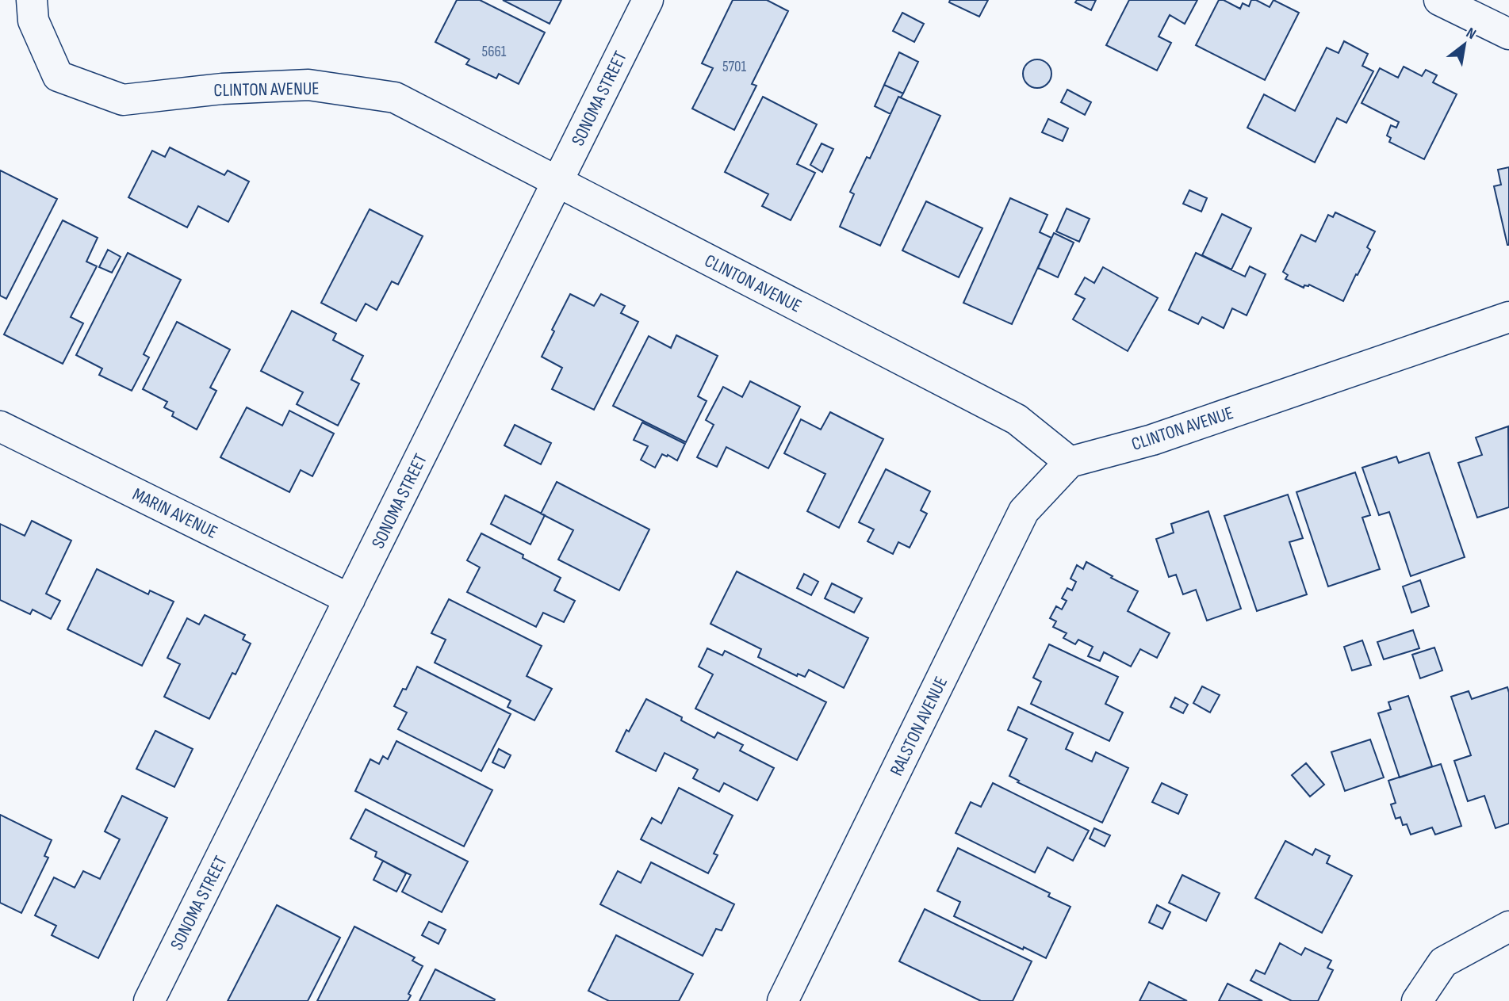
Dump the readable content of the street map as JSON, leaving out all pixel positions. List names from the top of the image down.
{
  "streets": {
    "street": [
      "CLINTON AVENUE",
      "SONOMA STREET",
      "MARIN AVENUE",
      "RALSTON AVENUE"
    ]
  },
  "crossings": [
    ["CLINTON AVENUE", "SONOMA STREET"],
    ["CLINTON AVENUE", "RALSTON AVENUE"],
    ["SONOMA STREET", "MARIN AVENUE"]
  ],
  "house_numbers": ["5661", "5701"],
  "north": "top right"
}
